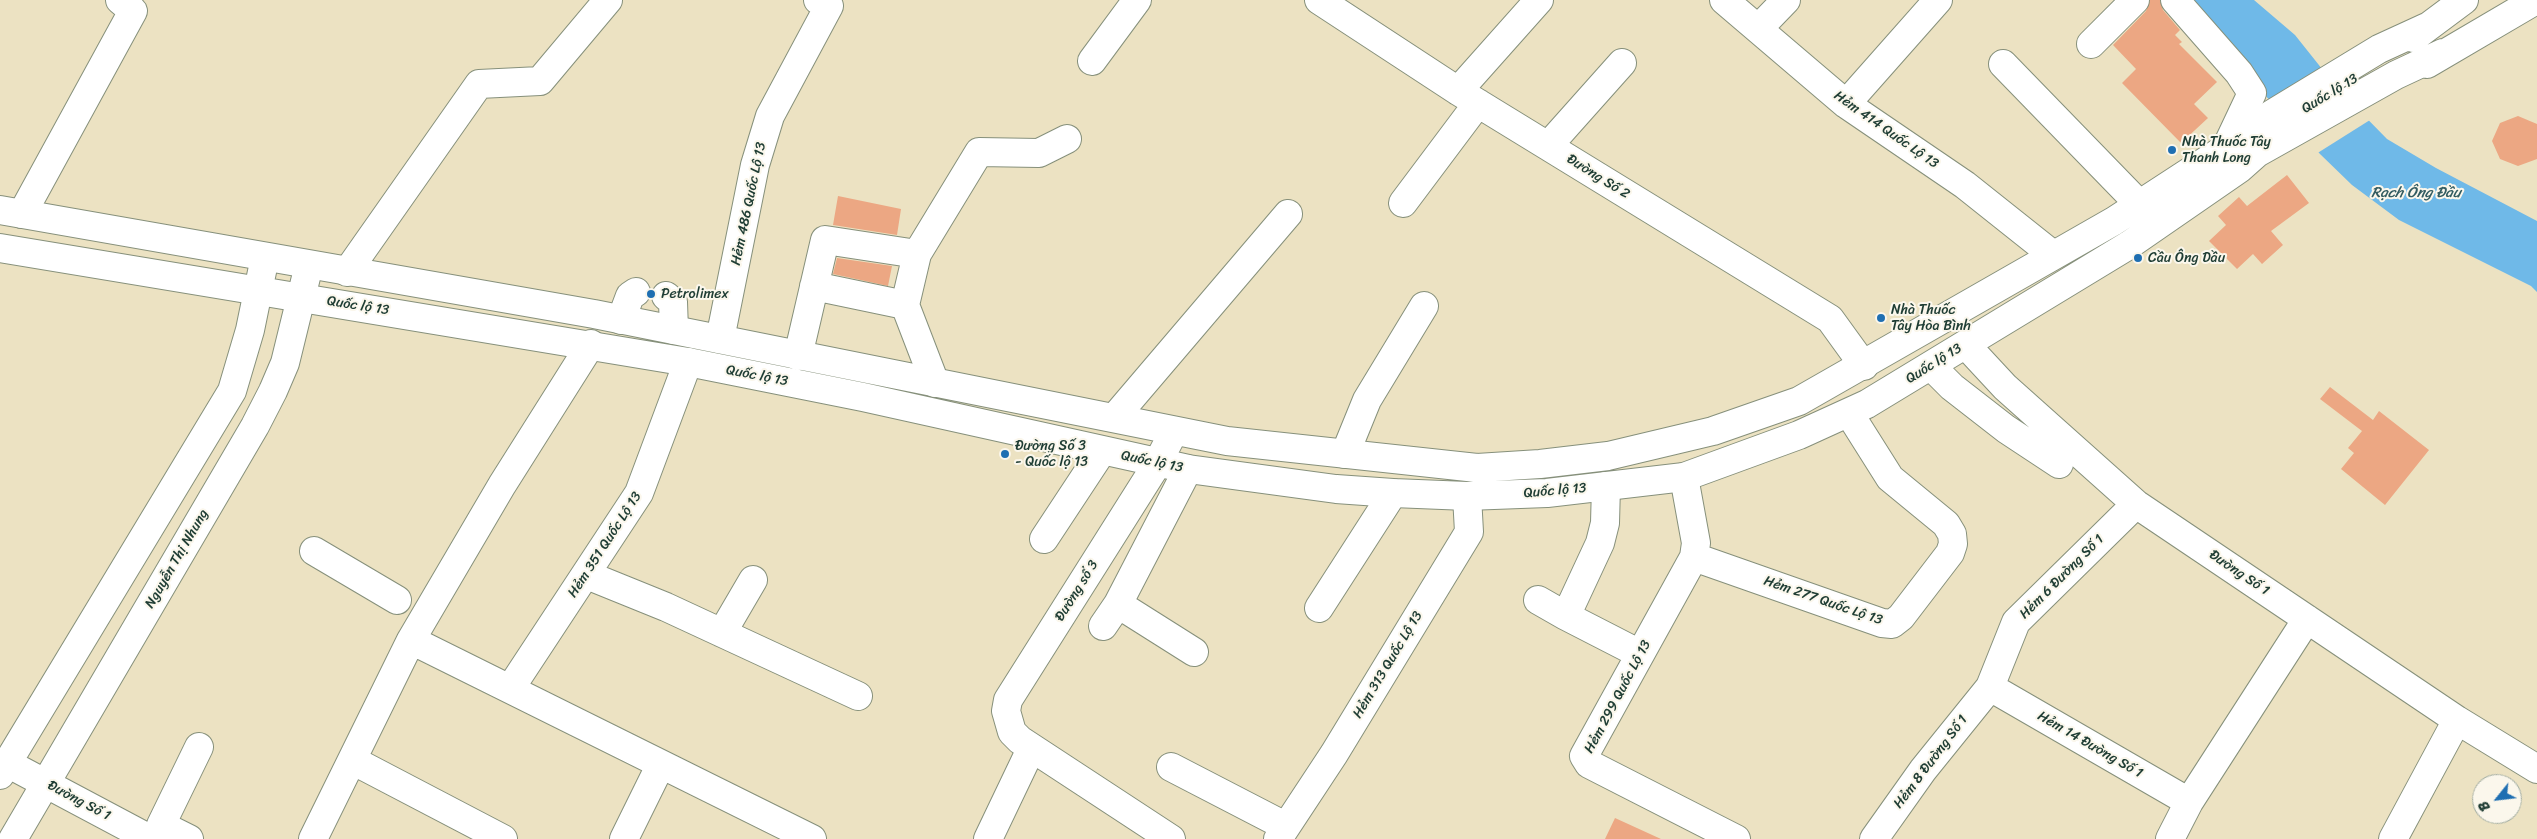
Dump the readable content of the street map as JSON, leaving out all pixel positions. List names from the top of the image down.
{
  "streets": {
    "main road": [
      "Quốc lộ 13",
      "Hẻm 414 Quốc Lộ 13",
      "Đường Số 2",
      "Hẻm 486 Quốc Lộ 13",
      "Hẻm 351 Quốc Lộ 13",
      "Nguyễn Thị Nhung",
      "Đường Số 1",
      "Hẻm 6 Đường Số 1",
      "Đường sổ 3",
      "Hẻm 277 Quốc Lộ 13",
      "Hẻm 313 Quốc Lộ 13",
      "Hẻm 299 Quốc Lộ 13",
      "Hẻm 14 Đường Số 1",
      "Hẻm 8 Đường Số 1"
    ]
  },
  "crossings": [
    ["Quốc lộ 13", "Hẻm 414 Quốc Lộ 13"],
    ["Quốc lộ 13", "Đường Số 2"],
    ["Quốc lộ 13", "Hẻm 486 Quốc Lộ 13"],
    ["Quốc lộ 13", "Hẻm 351 Quốc Lộ 13"],
    ["Quốc lộ 13", "Nguyễn Thị Nhung"],
    ["Quốc lộ 13", "Đường Số 1"],
    ["Quốc lộ 13", "Đường sổ 3"],
    ["Quốc lộ 13", "Hẻm 277 Quốc Lộ 13"],
    ["Quốc lộ 13", "Hẻm 313 Quốc Lộ 13"],
    ["Quốc lộ 13", "Hẻm 299 Quốc Lộ 13"],
    ["Nguyễn Thị Nhung", "Đường Số 1"],
    ["Đường Số 1", "Hẻm 6 Đường Số 1"],
    ["Hẻm 6 Đường Số 1", "Hẻm 14 Đường Số 1"],
    ["Hẻm 6 Đường Số 1", "Hẻm 8 Đường Số 1"],
    ["Hẻm 277 Quốc Lộ 13", "Hẻm 299 Quốc Lộ 13"],
    ["Hẻm 14 Đường Số 1", "Hẻm 8 Đường Số 1"]
  ],
  "water": ["Rạch Ông Đầu"],
  "places": [
    "Nhà Thuốc Tây Thanh Long",
    "Cầu Ông Dầu",
    "Petrolimex",
    "Nhà Thuốc Tây Hòa Bình",
    "Đường Số 3 - Quốc lộ 13"
  ],
  "north": "bottom left"
}
